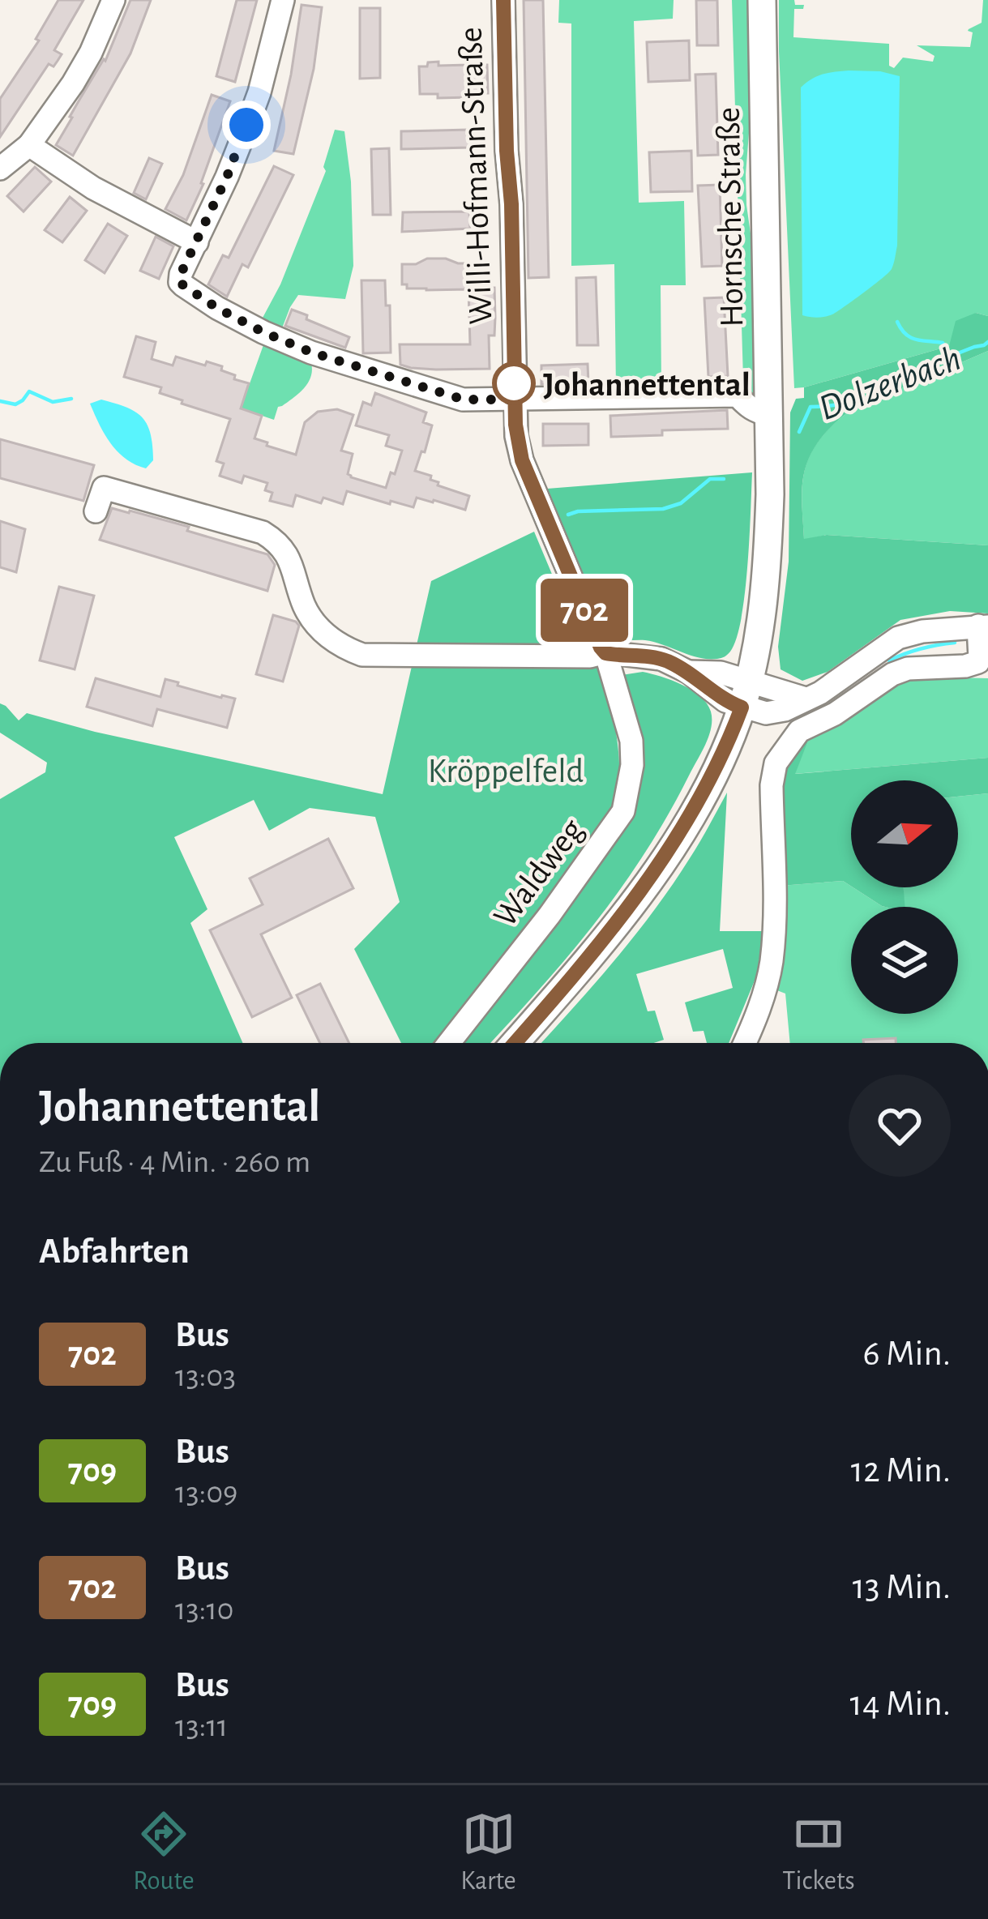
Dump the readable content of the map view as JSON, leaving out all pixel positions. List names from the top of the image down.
{
  "streets": {
    "main road": ["Hornsche Straße"],
    "street": ["Willi-Hofmann-Straße", "Waldweg"]
  },
  "crossings": [
    ["Willi-Hofmann-Straße", "Waldweg"]
  ],
  "water": ["Dolzerbach"],
  "parks": ["Kröppelfeld"],
  "places": ["Johannettental"],
  "lines": ["bus line 702"],
  "north": "right",
  "page": {
    "on_map": "702",
    "heading": [
      ["Johannettental", "Zu Fuß · 4 Min. · 260 m"],
      "Abfahrten"
    ],
    "list": [
      {
        "mark": "702",
        "name": "Bus",
        "note": "13:03",
        "value": "6 Min."
      },
      {
        "mark": "709",
        "name": "Bus",
        "note": "13:09",
        "value": "12 Min."
      },
      {
        "mark": "702",
        "name": "Bus",
        "note": "13:10",
        "value": "13 Min."
      },
      {
        "mark": "709",
        "name": "Bus",
        "note": "13:11",
        "value": "14 Min."
      }
    ],
    "tabs": ["Route", "Karte", "Tickets"]
  }
}
